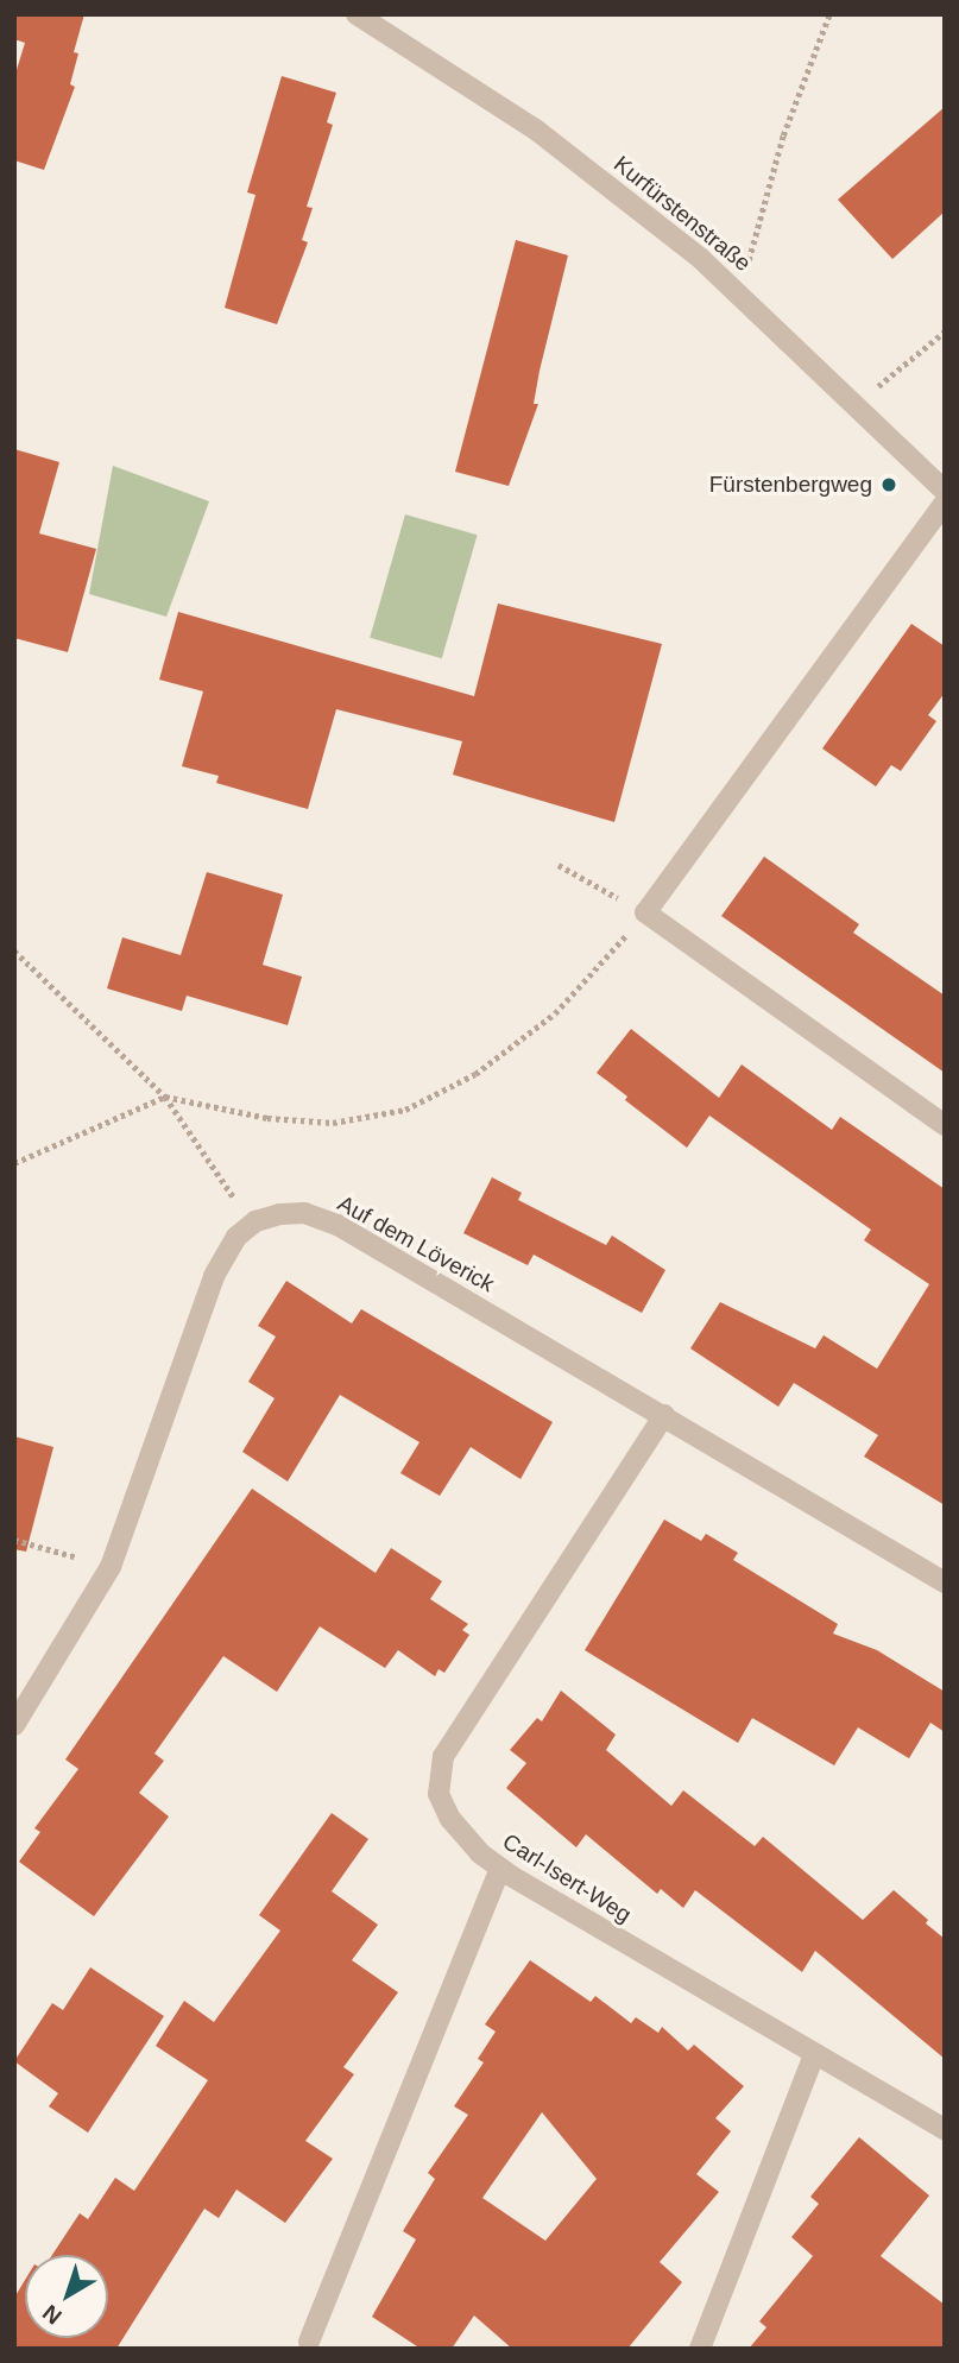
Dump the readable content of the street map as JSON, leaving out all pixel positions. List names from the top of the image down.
{
  "streets": {
    "street": ["Kurfürstenstraße", "Auf dem Löverick", "Carl-Isert-Weg"]
  },
  "crossings": [
    ["Auf dem Löverick", "Carl-Isert-Weg"]
  ],
  "places": ["Fürstenbergweg"],
  "north": "bottom left"
}
